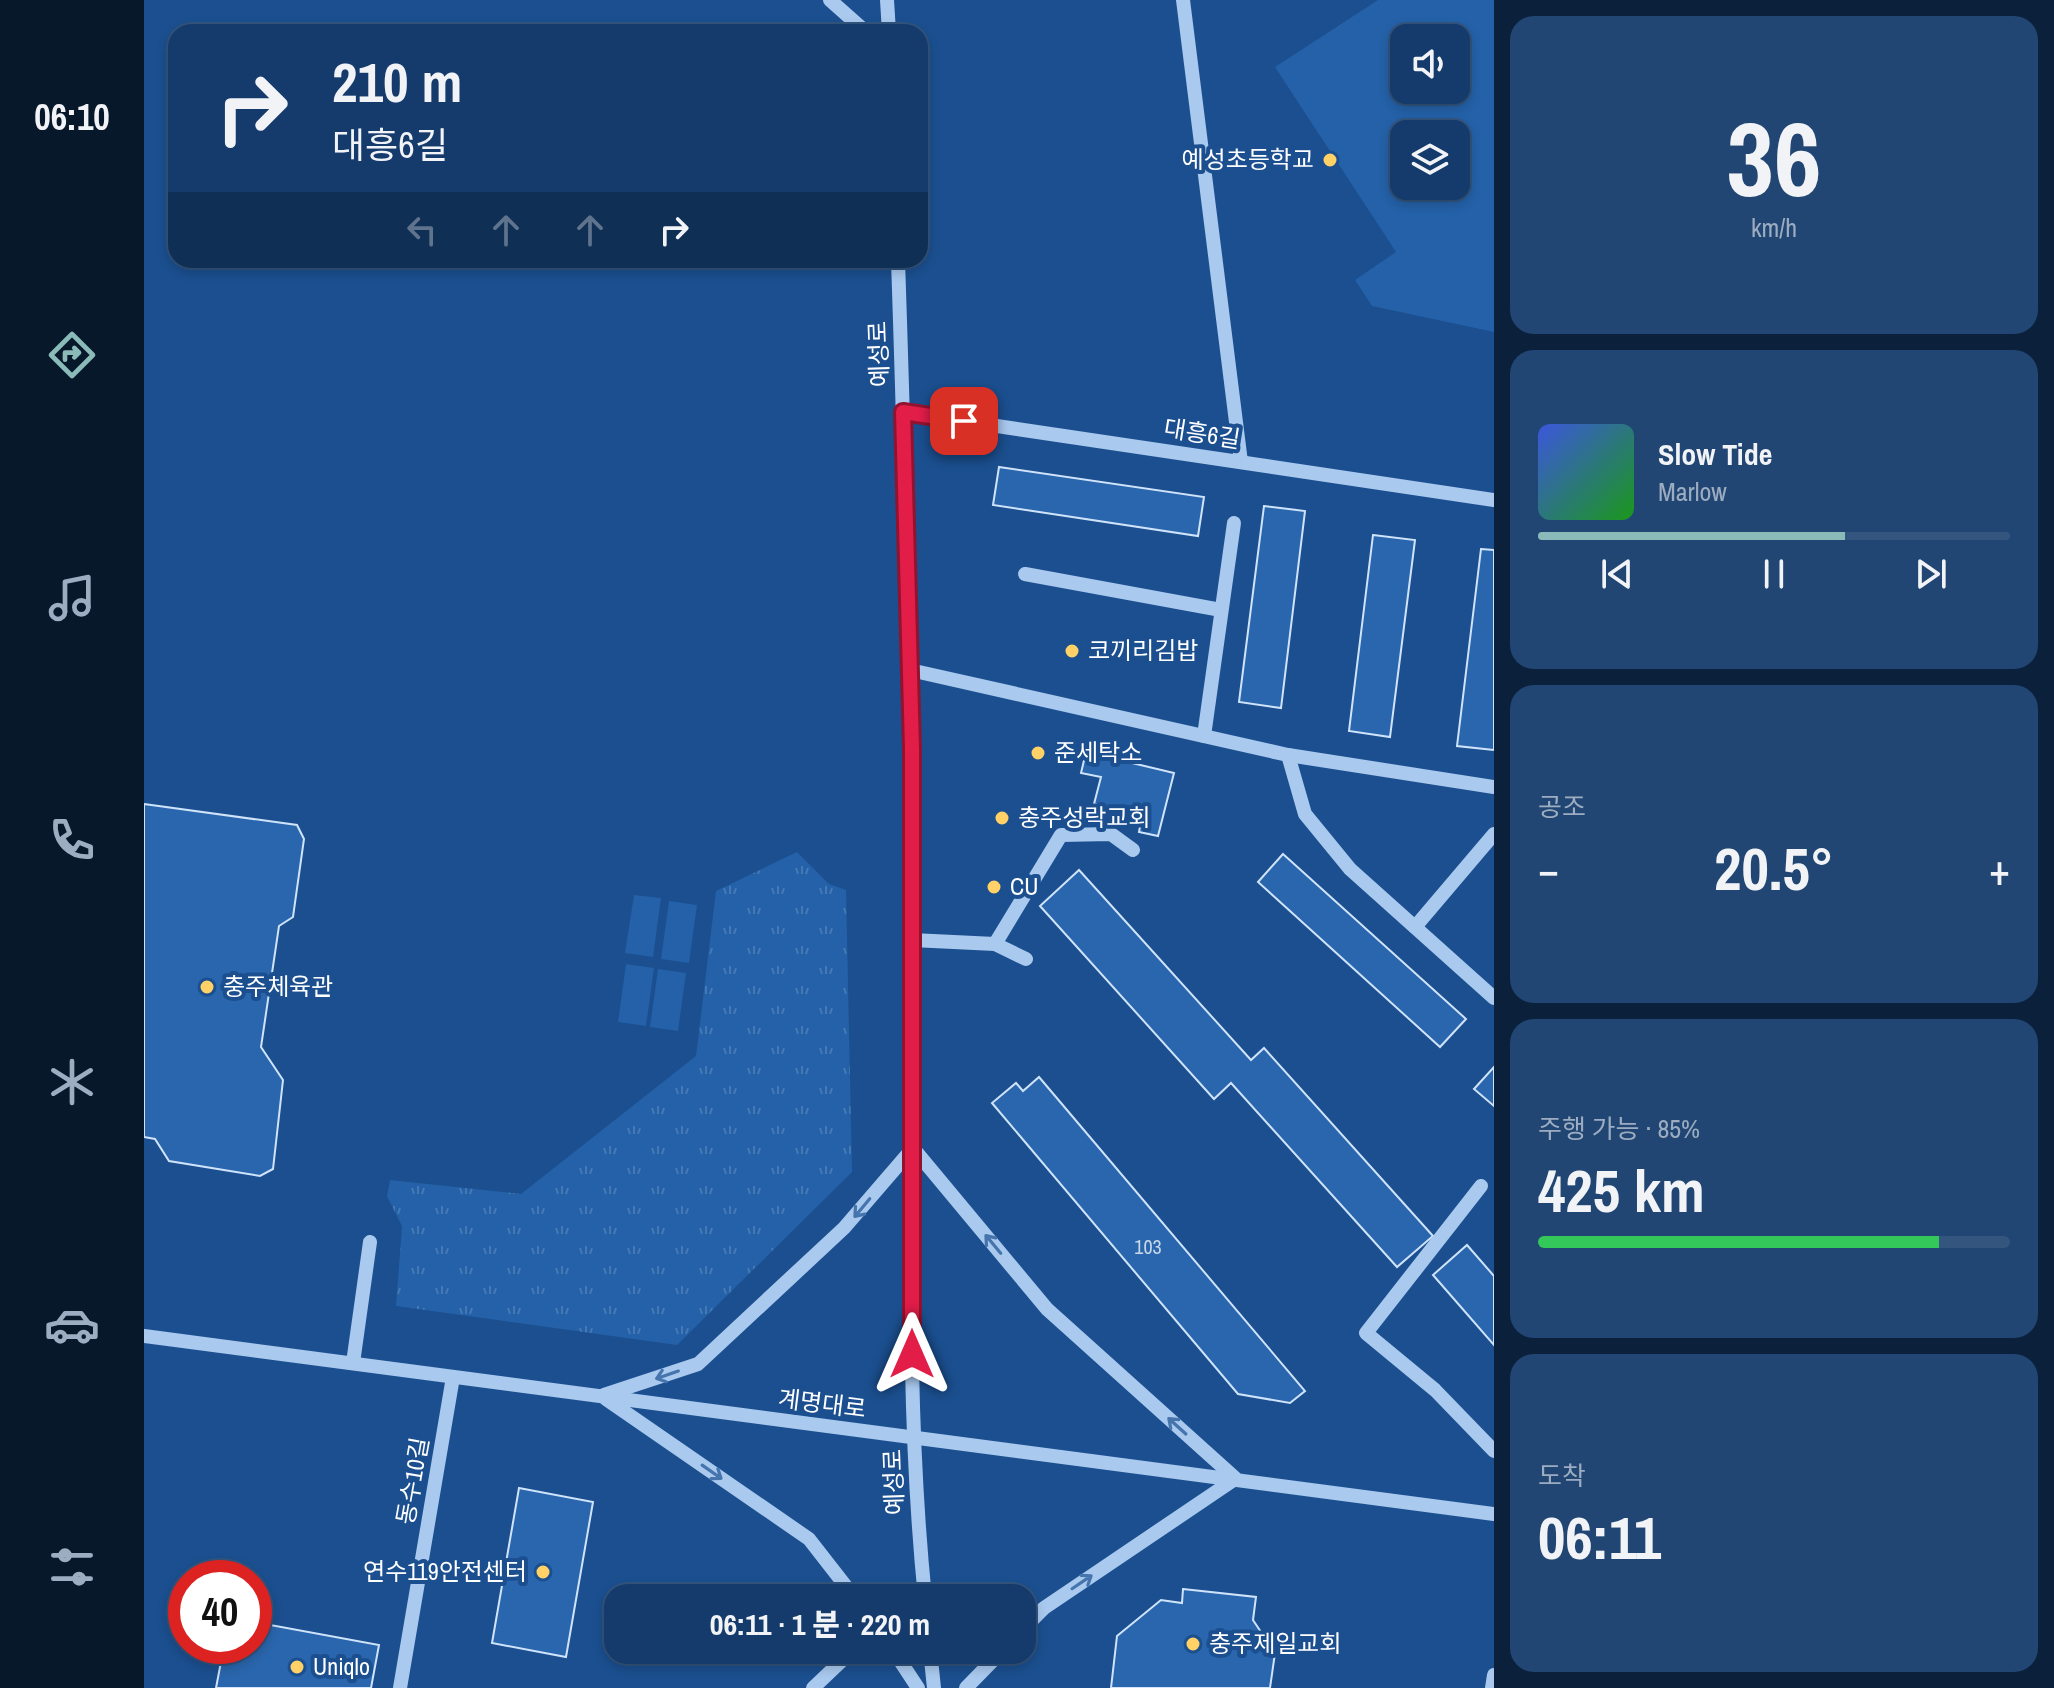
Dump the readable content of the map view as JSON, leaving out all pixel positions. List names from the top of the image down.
{
  "streets": {
    "street": [
      "예성로",
      "대흥6길",
      "계명대로",
      "동수10길"
    ]
  },
  "crossings": [
    ["예성로", "대흥6길"],
    ["예성로", "계명대로"],
    ["계명대로", "동수10길"]
  ],
  "places": [
    "예성초등학교",
    "코끼리김밥",
    "준세탁소",
    "충주성락교회",
    "CU",
    "충주체육관",
    "연수119안전센터",
    "충주제일교회",
    "Uniqlo"
  ],
  "house_numbers": ["103"],
  "page": {
    "tabs": "06:10",
    "tile": [
      ["36", "km/h"],
      "공조",
      ["주행 가능 · 85%", "425 km"],
      ["도착", "06:11"]
    ],
    "turn": ["210 m", "대흥6길"],
    "song": ["Slow Tide", "Marlow"],
    "heat": ["−", "20.5°", "+"],
    "limit": "40",
    "trip": "06:11 · 1 분 · 220 m"
  }
}
